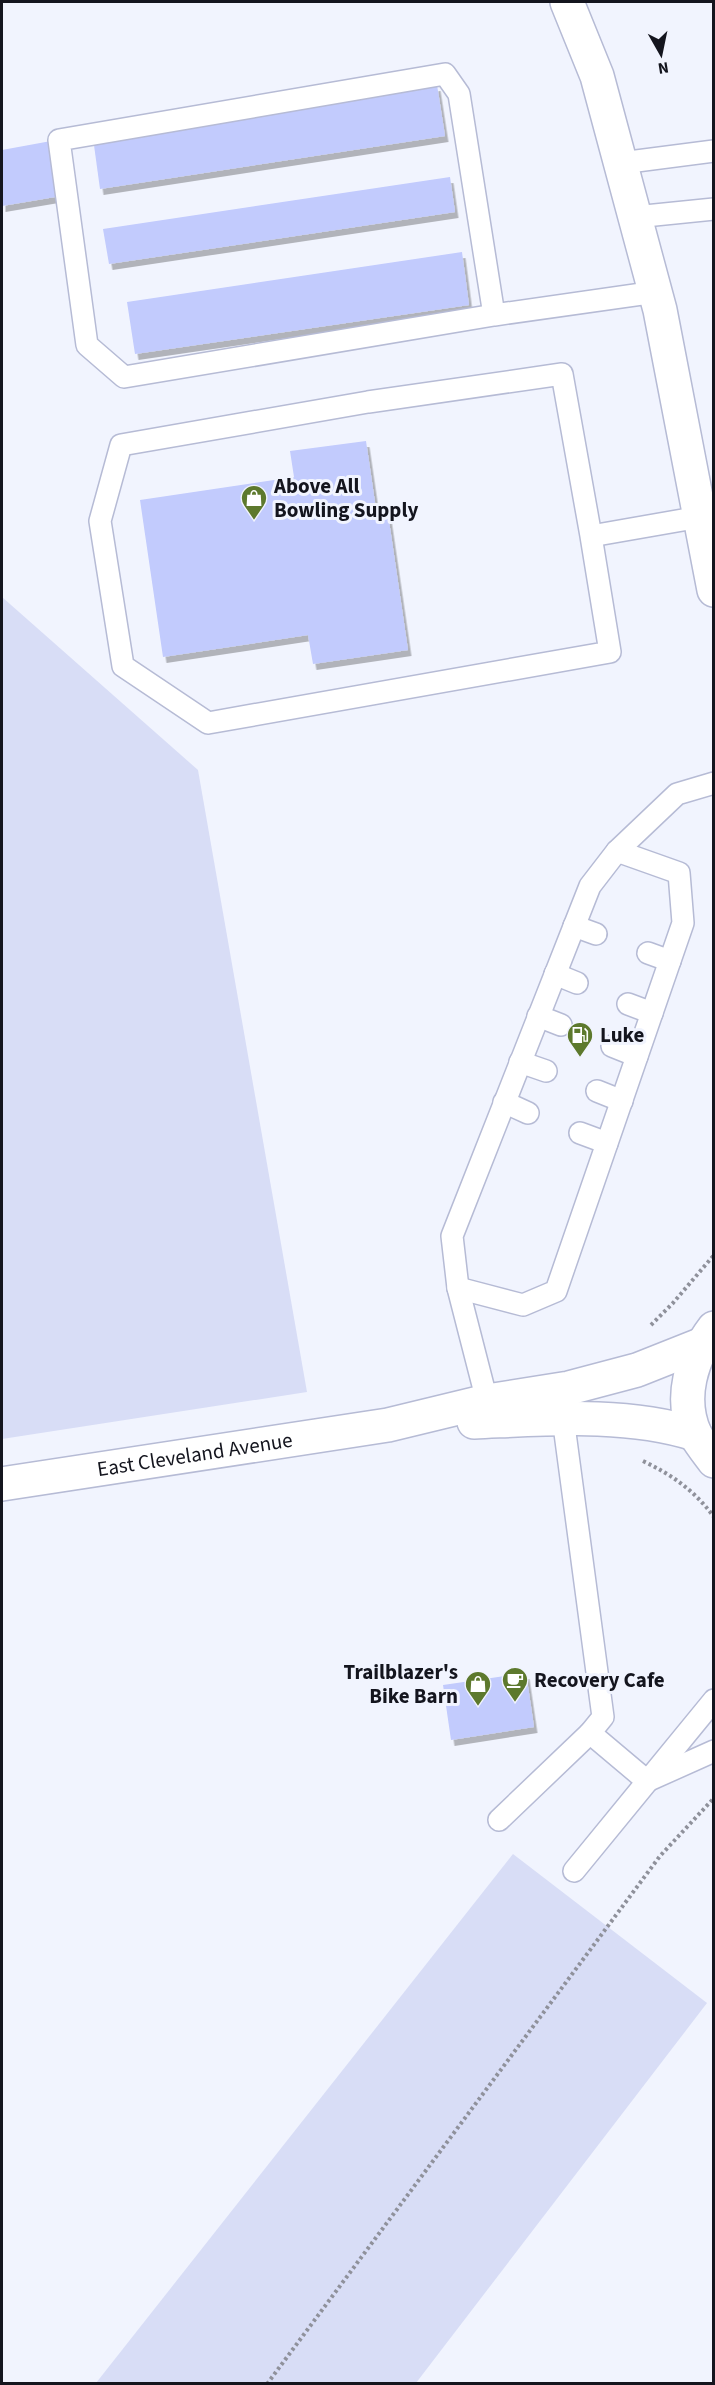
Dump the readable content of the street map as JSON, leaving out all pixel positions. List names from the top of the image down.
{
  "streets": {
    "street": ["East Cleveland Avenue"]
  },
  "places": {
    "shop": ["Above All Bowling Supply", "Trailblazer's Bike Barn"],
    "fuel station": ["Luke"],
    "cafe": ["Recovery Cafe"]
  },
  "north": "bottom"
}
